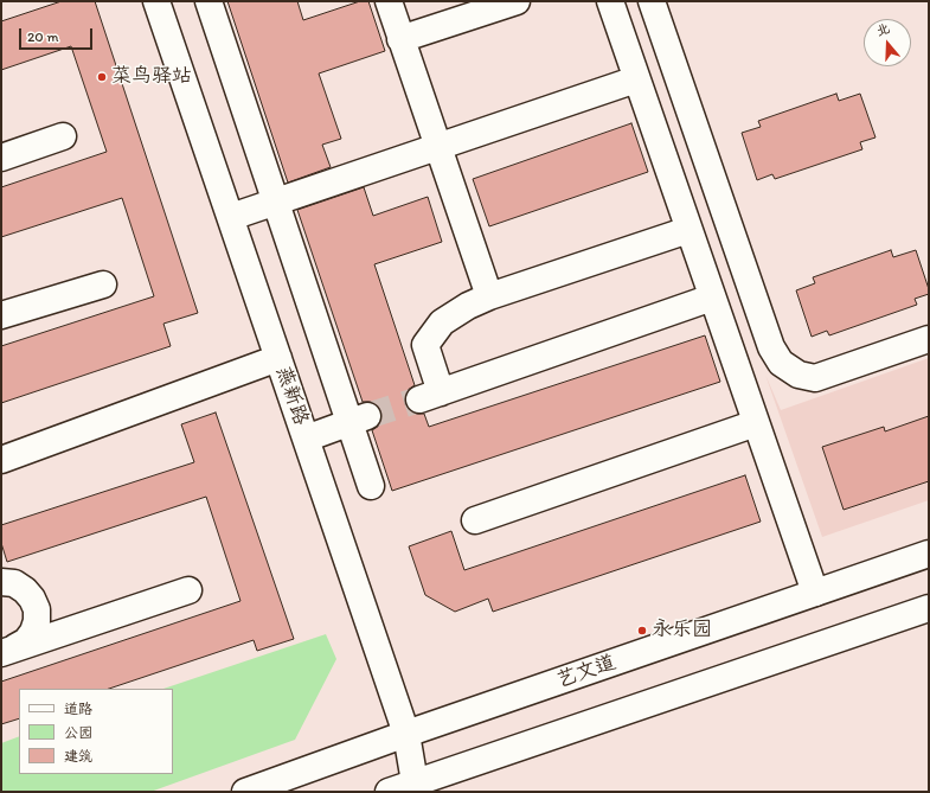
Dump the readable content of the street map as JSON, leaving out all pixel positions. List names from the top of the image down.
{
  "streets": {
    "street": ["燕新路", "艺文道"]
  },
  "crossings": [
    ["燕新路", "艺文道"]
  ],
  "places": ["菜鸟驿站", "永乐园"],
  "legend": ["道路", "公园", "建筑"],
  "scale_bar": "20 m",
  "north": "top"
}
